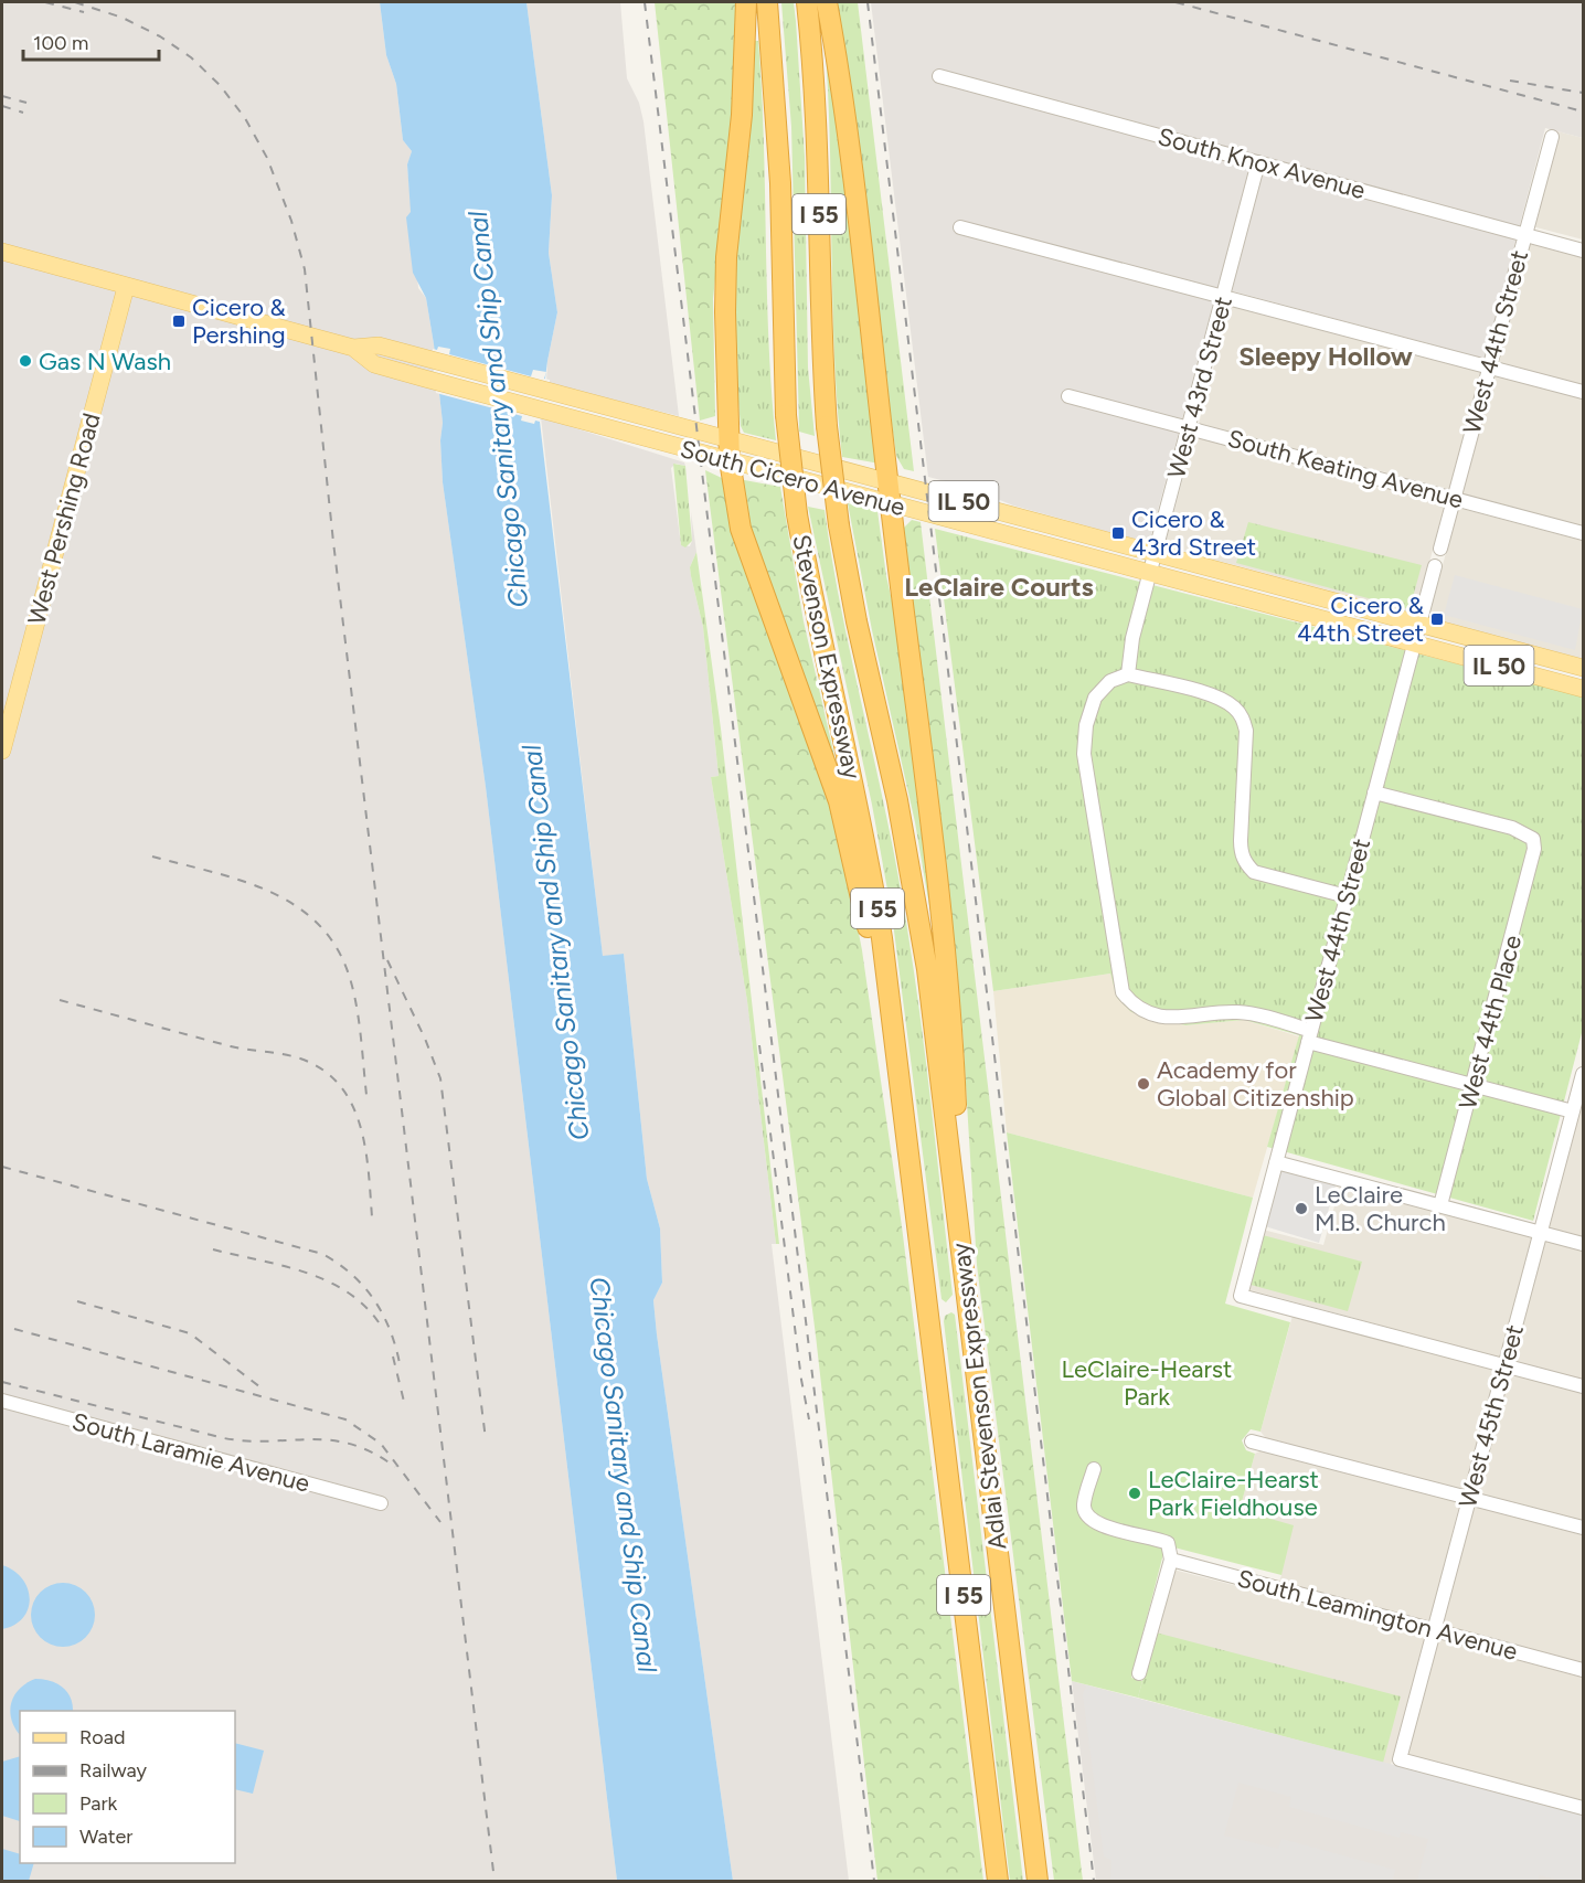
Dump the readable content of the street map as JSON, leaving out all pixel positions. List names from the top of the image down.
{
  "streets": {
    "highway": ["I 55", "Stevenson Expressway", "Adlai Stevenson Expressway"],
    "main road": ["South Cicero Avenue", "IL 50", "West Pershing Road"],
    "street": [
      "South Knox Avenue",
      "West 44th Street",
      "West 43rd Street",
      "South Keating Avenue",
      "West 44th Place",
      "West 45th Street",
      "South Laramie Avenue",
      "South Leamington Avenue"
    ]
  },
  "crossings": [
    ["South Knox Avenue", "West 44th Street"],
    ["South Knox Avenue", "West 43rd Street"],
    ["West 44th Street", "South Keating Avenue"],
    ["West 44th Street", "South Cicero Avenue"],
    ["West 44th Street", "West 44th Place"],
    ["West 44th Street", "West 45th Street"],
    ["West 43rd Street", "South Keating Avenue"],
    ["West 43rd Street", "South Cicero Avenue"],
    ["South Cicero Avenue", "West Pershing Road"],
    ["Stevenson Expressway", "Adlai Stevenson Expressway"],
    ["West 45th Street", "South Leamington Avenue"]
  ],
  "districts": ["Sleepy Hollow", "LeClaire Courts"],
  "water": ["Chicago Sanitary and Ship Canal"],
  "parks": ["LeClaire-Hearst Park"],
  "places": {
    "transit": ["Cicero & Pershing", "Cicero & 43rd Street", "Cicero & 44th Street"],
    "other": [
      "Gas N Wash",
      "Academy for Global Citizenship",
      "LeClaire M.B. Church",
      "LeClaire-Hearst Park Fieldhouse"
    ]
  },
  "legend": [
    "Road",
    "Railway",
    "Park",
    "Water"
  ],
  "scale_bar": "100 m"
}
